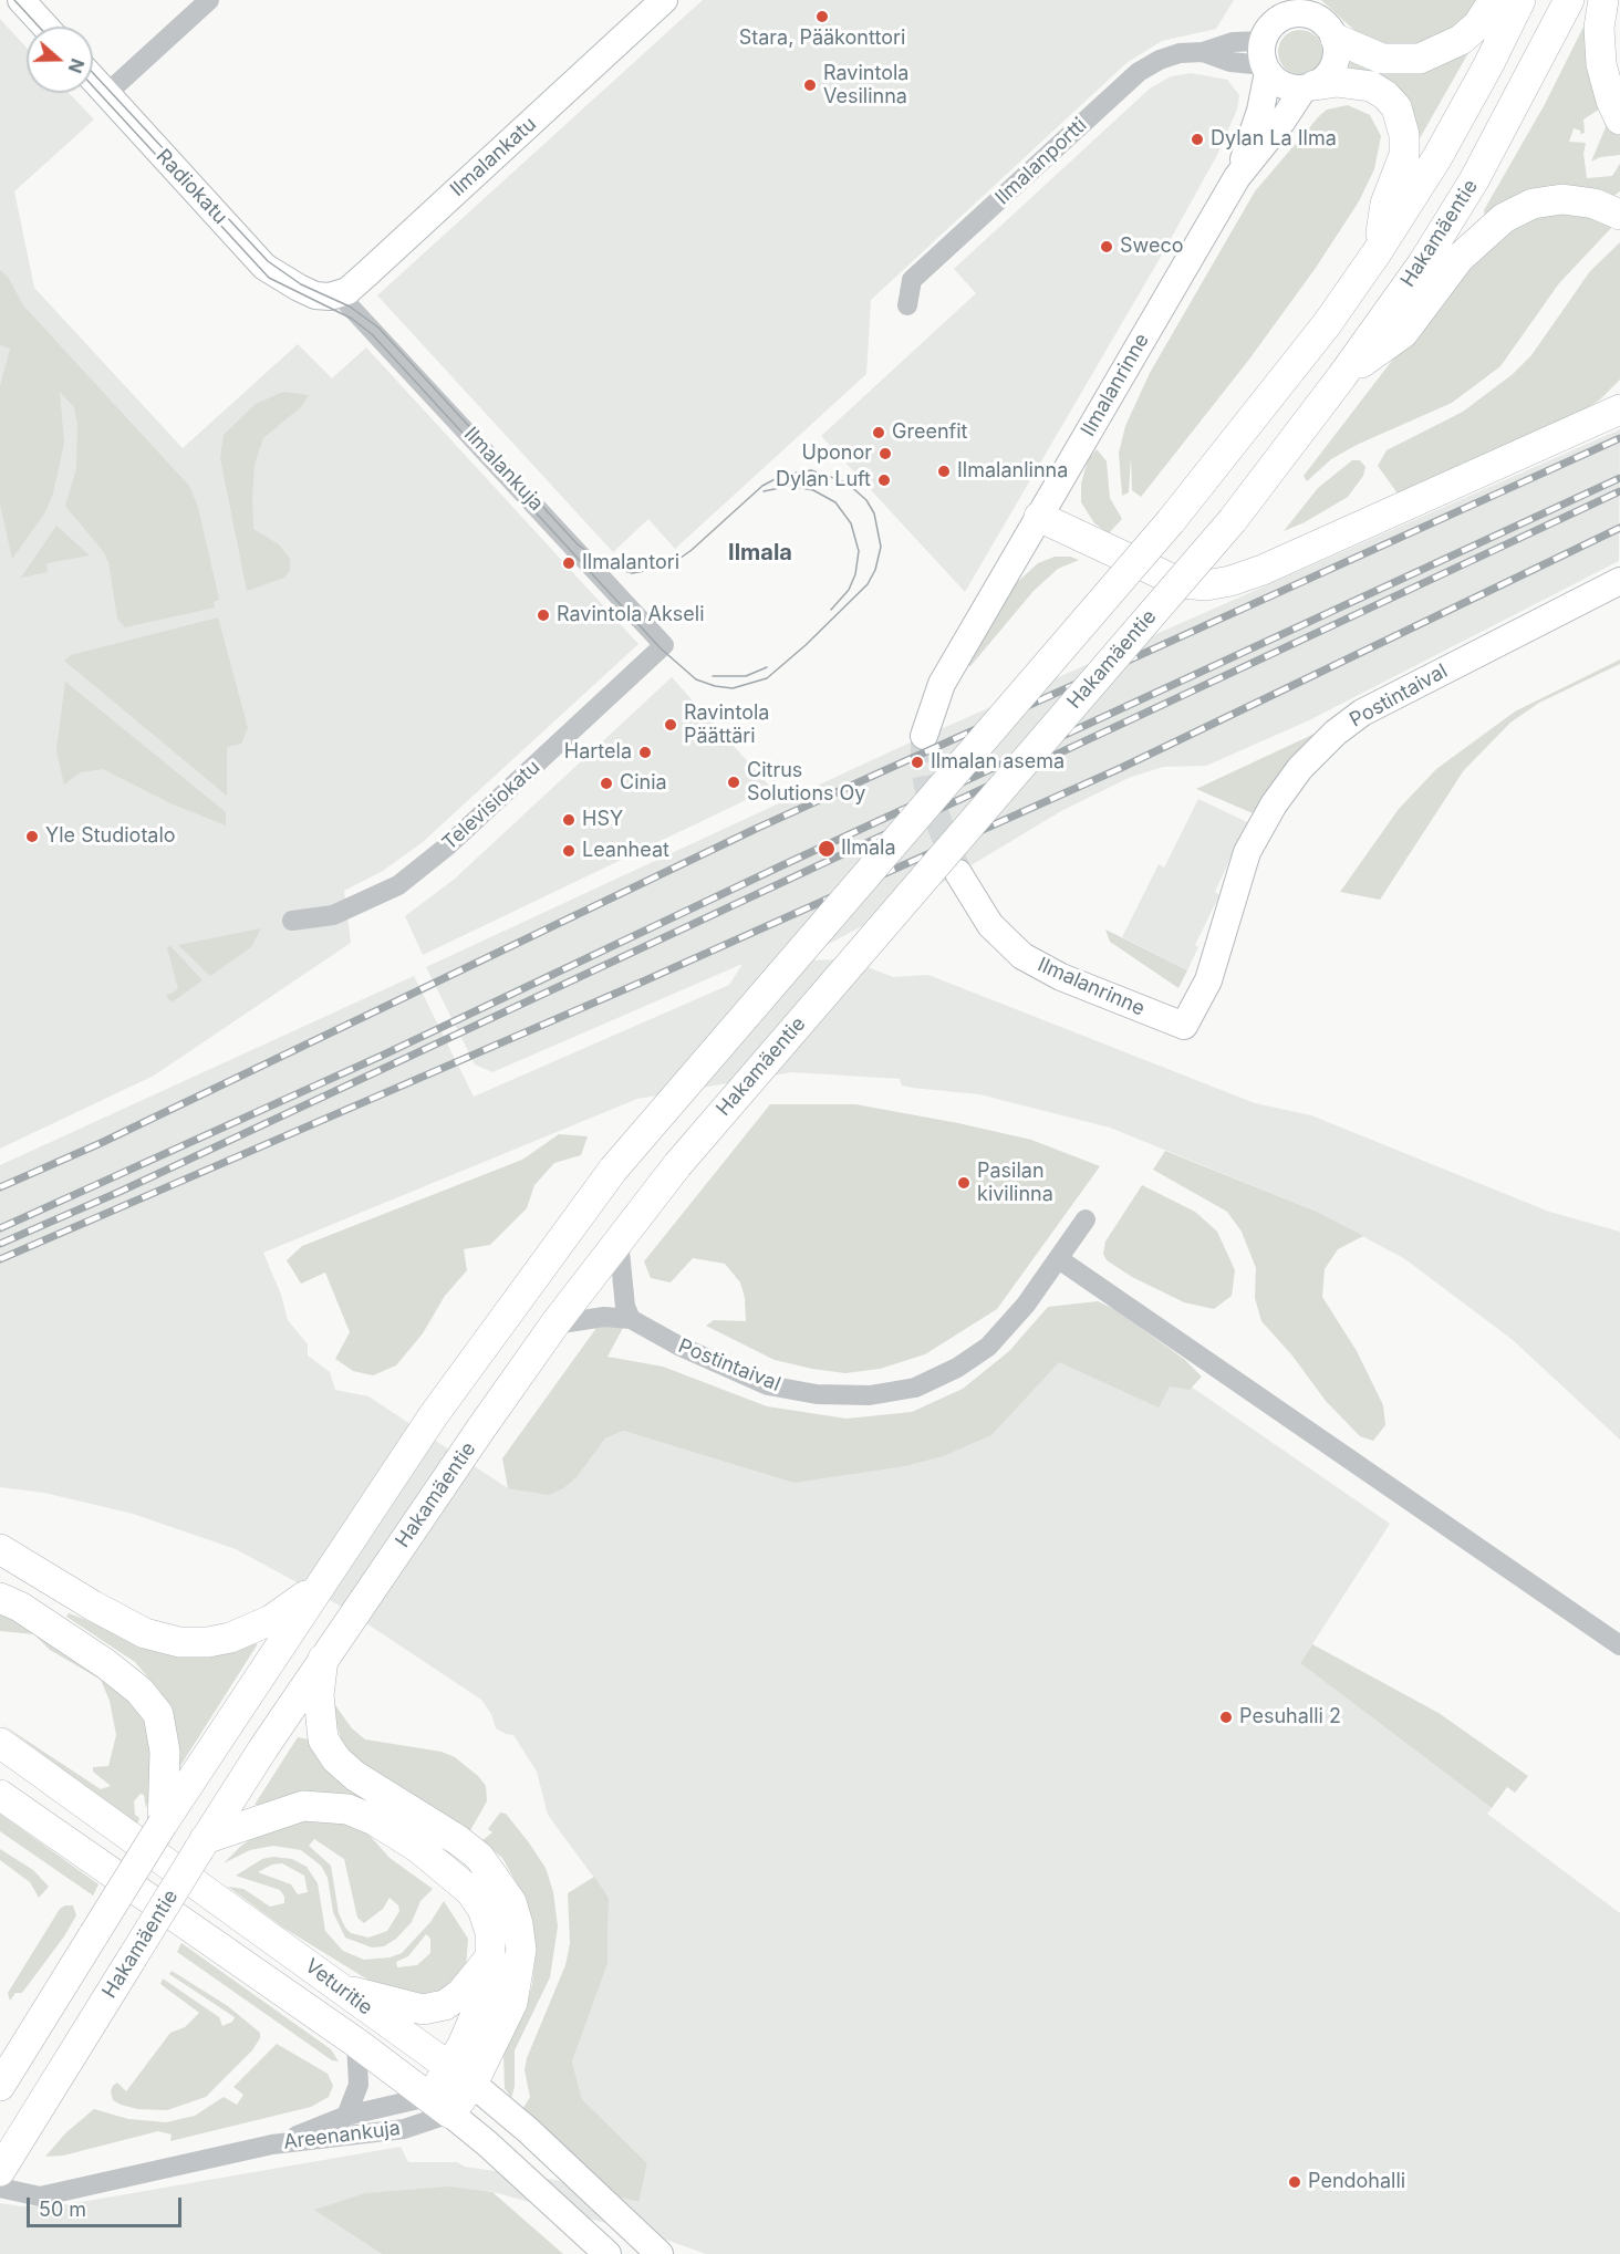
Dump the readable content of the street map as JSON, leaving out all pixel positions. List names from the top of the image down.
{
  "streets": {
    "main road": ["Hakamäentie", "Veturitie"],
    "street": [
      "Ilmalankatu",
      "Ilmalanportti",
      "Radiokatu",
      "Ilmalanrinne",
      "Ilmalankuja",
      "Postintaival",
      "Televisiokatu",
      "Areenankuja"
    ]
  },
  "crossings": [
    ["Ilmalankatu", "Radiokatu"],
    ["Ilmalankatu", "Ilmalankuja"],
    ["Ilmalanportti", "Ilmalanrinne"],
    ["Radiokatu", "Ilmalankuja"],
    ["Ilmalanrinne", "Postintaival"],
    ["Ilmalankuja", "Televisiokatu"],
    ["Veturitie", "Areenankuja"]
  ],
  "districts": ["Ilmala"],
  "places": [
    "Stara, Pääkonttori",
    "Ravintola Vesilinna",
    "Dylan La Ilma",
    "Sweco",
    "Greenfit",
    "Uponor",
    "Ilmalanlinna",
    "Dylan Luft",
    "Ilmalantori",
    "Ravintola Akseli",
    "Ravintola Päättäri",
    "Hartela",
    "Ilmalan asema",
    "Citrus Solutions Oy",
    "Cinia",
    "HSY",
    "Yle Studiotalo",
    "Ilmala",
    "Leanheat",
    "Pasilan kivilinna",
    "Pesuhalli 2",
    "Pendohalli"
  ],
  "scale_bar": "50 m",
  "north": "right"
}
